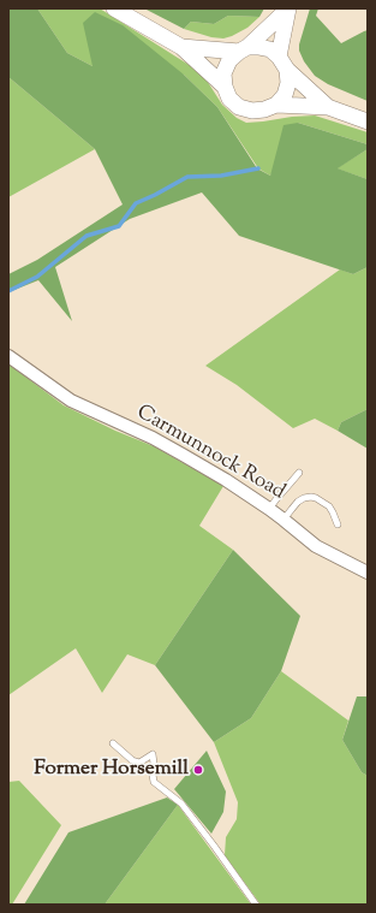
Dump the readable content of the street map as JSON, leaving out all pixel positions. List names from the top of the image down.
{
  "streets": {
    "street": ["Carmunnock Road"]
  },
  "places": ["Former Horsemill"]
}
